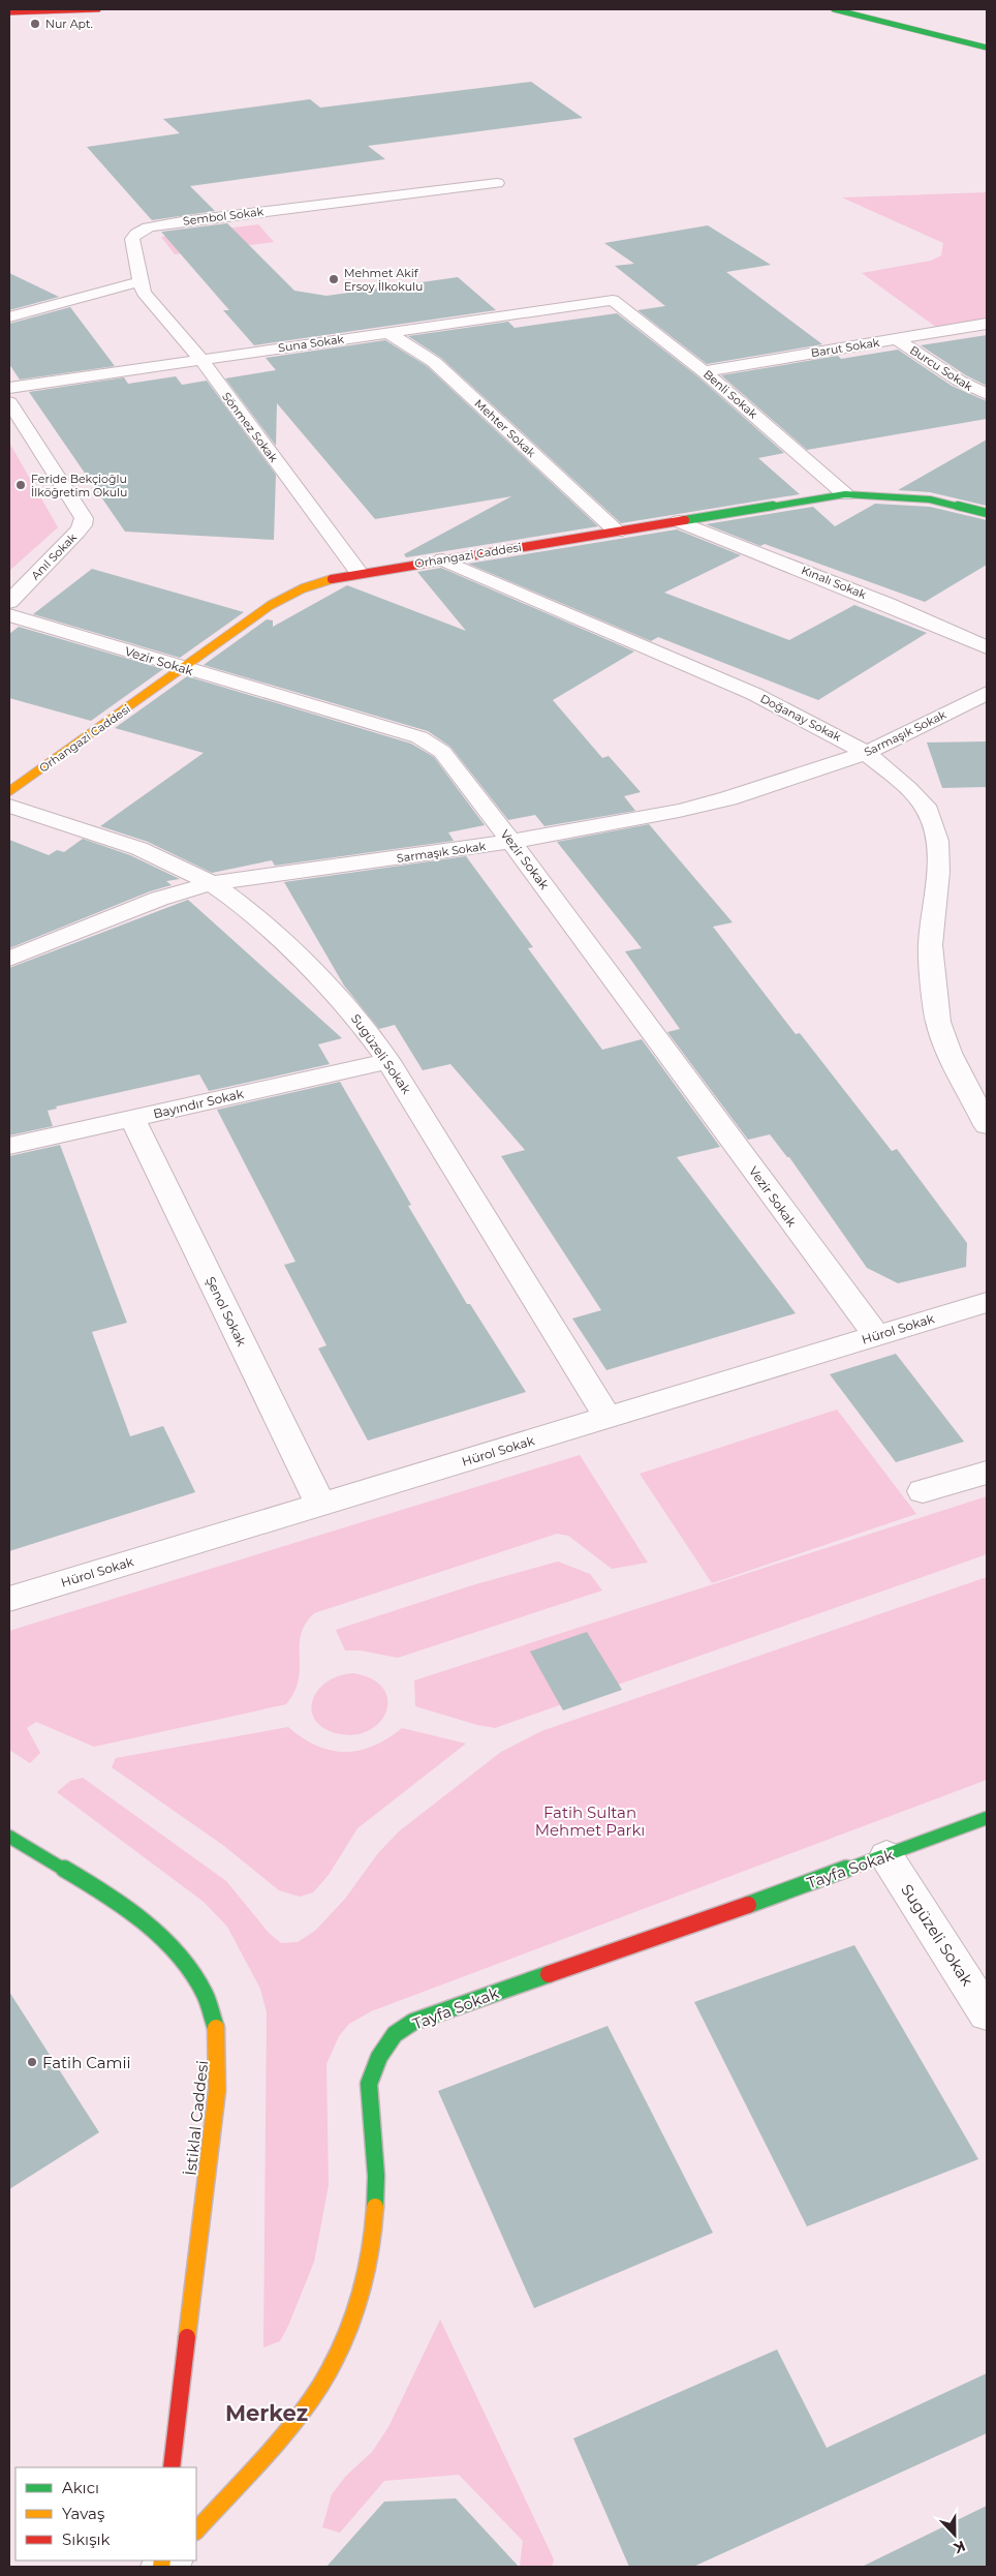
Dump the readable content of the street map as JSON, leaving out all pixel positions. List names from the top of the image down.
{
  "streets": {
    "street": [
      "Sembol Sokak",
      "Suna Sokak",
      "Barut Sokak",
      "Burcu Sokak",
      "Benli Sokak",
      "Sönmez Sokak",
      "Mehter Sokak",
      "Orhangazi Caddesi",
      "Anıl Sokak",
      "Kınalı Sokak",
      "Vezir Sokak",
      "Doğanay Sokak",
      "Sarmaşık Sokak",
      "Sugüzeli Sokak",
      "Bayındır Sokak",
      "Şenol Sokak",
      "Hürol Sokak",
      "Tayfa Sokak",
      "İstiklal Caddesi"
    ]
  },
  "crossings": [
    ["Sembol Sokak", "Sönmez Sokak"],
    ["Suna Sokak", "Benli Sokak"],
    ["Suna Sokak", "Sönmez Sokak"],
    ["Suna Sokak", "Mehter Sokak"],
    ["Barut Sokak", "Burcu Sokak"],
    ["Barut Sokak", "Benli Sokak"],
    ["Benli Sokak", "Orhangazi Caddesi"],
    ["Sönmez Sokak", "Orhangazi Caddesi"],
    ["Mehter Sokak", "Orhangazi Caddesi"],
    ["Orhangazi Caddesi", "Kınalı Sokak"],
    ["Orhangazi Caddesi", "Vezir Sokak"],
    ["Orhangazi Caddesi", "Doğanay Sokak"],
    ["Vezir Sokak", "Sarmaşık Sokak"],
    ["Vezir Sokak", "Hürol Sokak"],
    ["Doğanay Sokak", "Sarmaşık Sokak"],
    ["Sarmaşık Sokak", "Sugüzeli Sokak"],
    ["Sugüzeli Sokak", "Bayındır Sokak"],
    ["Sugüzeli Sokak", "Hürol Sokak"],
    ["Sugüzeli Sokak", "Tayfa Sokak"],
    ["Bayındır Sokak", "Şenol Sokak"],
    ["Şenol Sokak", "Hürol Sokak"]
  ],
  "districts": ["Merkez"],
  "parks": ["Fatih Sultan Mehmet Parkı"],
  "places": [
    "Nur Apt.",
    "Mehmet Akif Ersoy İlkokulu",
    "Feride Bekçioğlu İlköğretim Okulu",
    "Fatih Camii"
  ],
  "legend": ["Akıcı", "Yavaş", "Sıkışık"],
  "north": "bottom"
}
